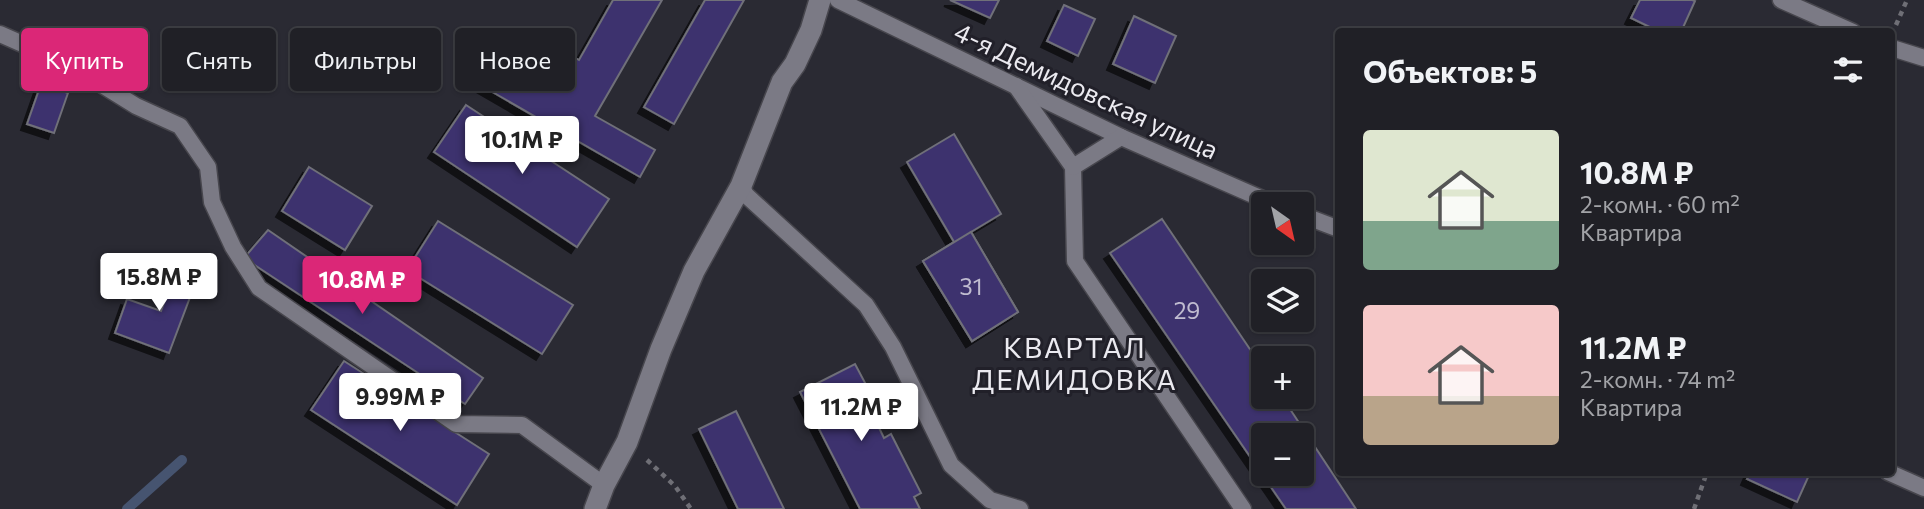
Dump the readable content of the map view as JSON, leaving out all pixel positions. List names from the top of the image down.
{
  "streets": {
    "lane": ["4-я Демидовская улица"]
  },
  "districts": ["КВАРТАЛ ДЕМИДОВКА"],
  "house_numbers": ["31", "29"],
  "north": "bottom right",
  "page": {
    "chip": [
      "Купить",
      "Снять",
      "Фильтры",
      "Новое"
    ],
    "heading": "Объектов: 5",
    "list": [
      {
        "name": "10.8M ₽",
        "note": "2-комн. · 60 m² · Квартира"
      },
      {
        "name": "11.2M ₽",
        "note": "2-комн. · 74 m² · Квартира"
      }
    ],
    "price": [
      "10.1M ₽",
      "15.8M ₽",
      "10.8M ₽",
      "9.99M ₽",
      "11.2M ₽"
    ],
    "map_buttons": ["+", "−"]
  }
}
